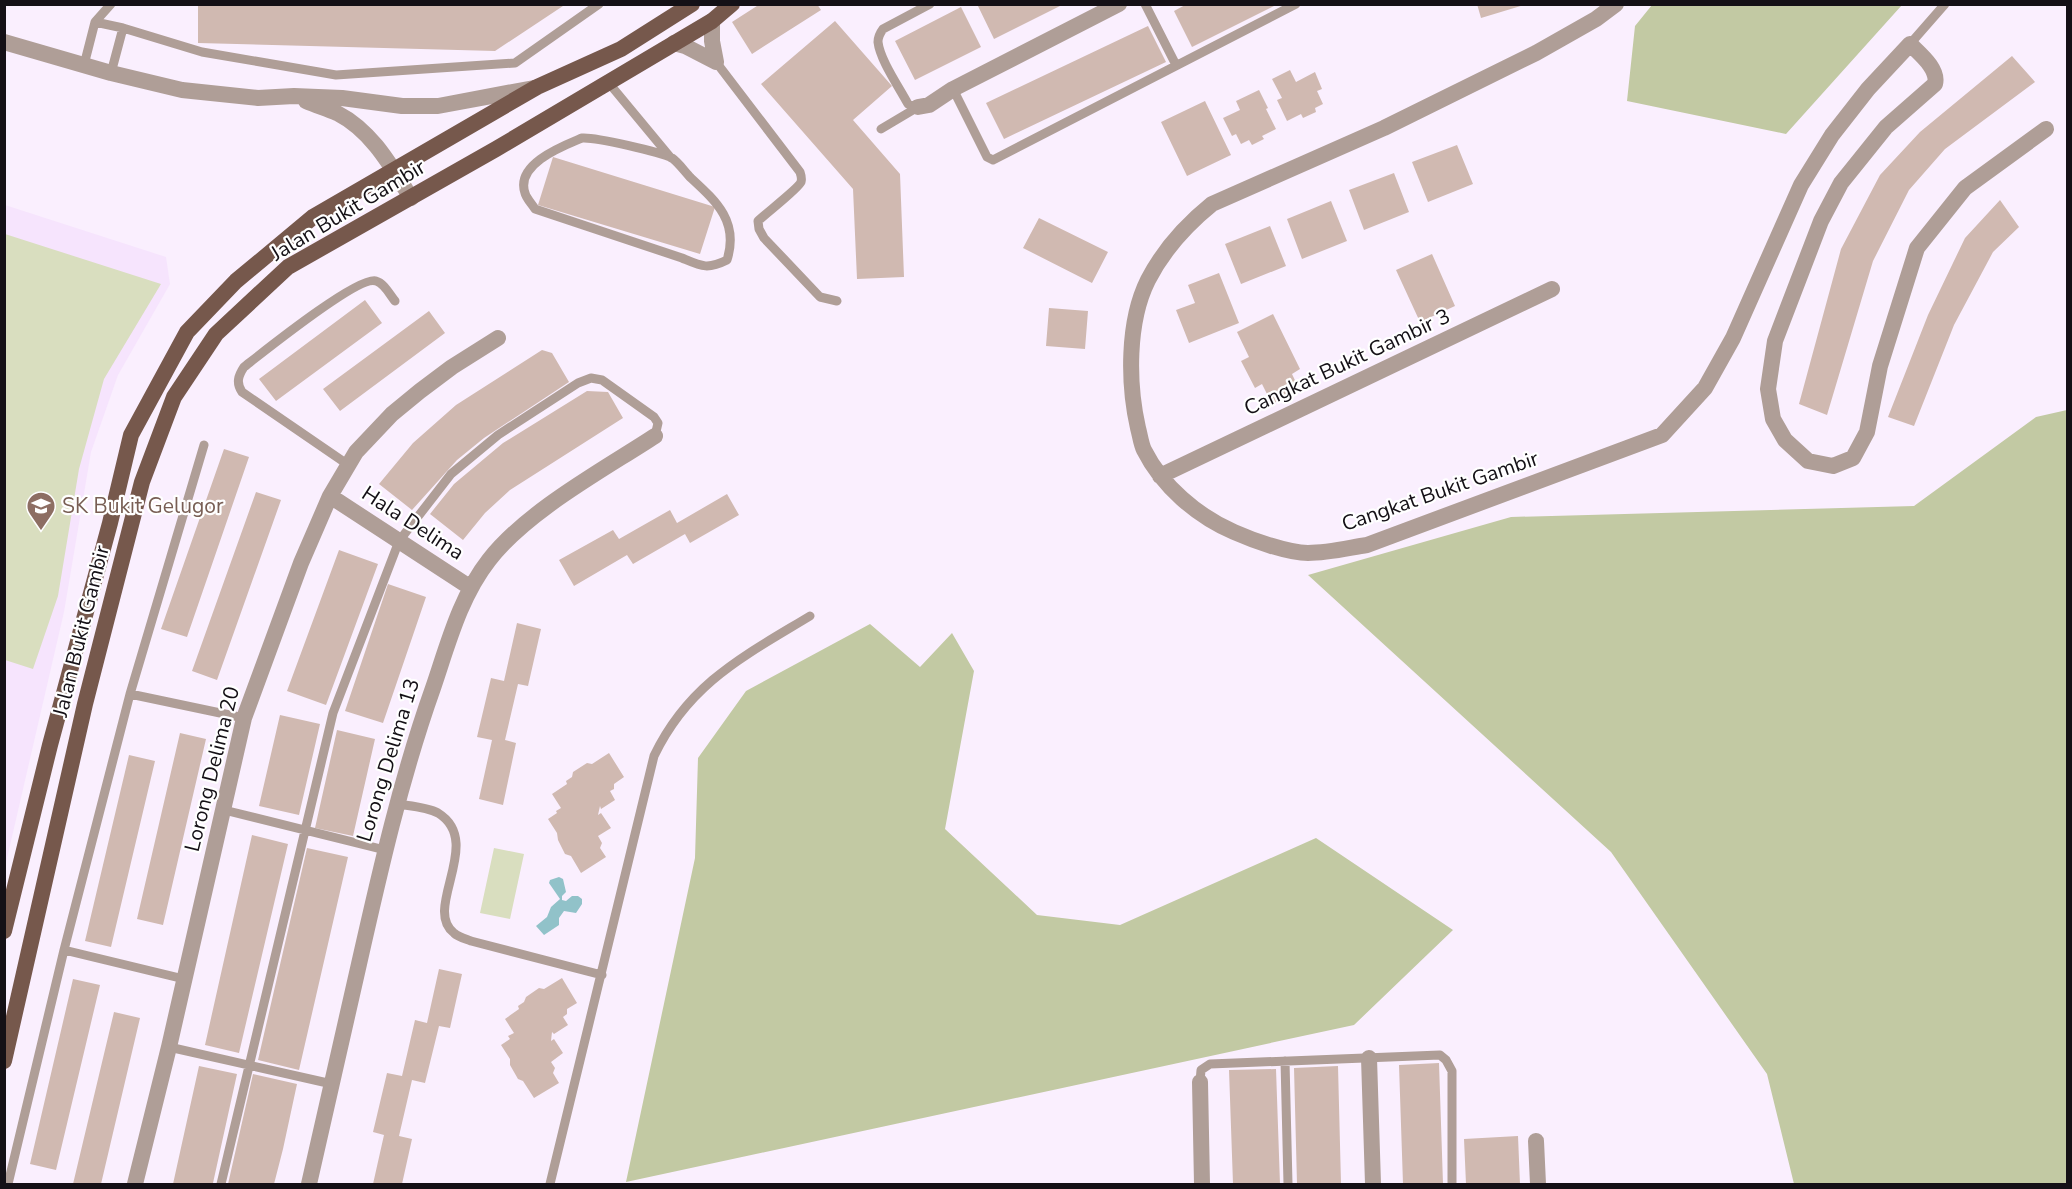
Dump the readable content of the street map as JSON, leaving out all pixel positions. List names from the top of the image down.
{
  "streets": {
    "main road": ["Jalan Bukit Gambir"],
    "street": [
      "Cangkat Bukit Gambir 3",
      "Cangkat Bukit Gambir",
      "Hala Delima",
      "Lorong Delima 13",
      "Lorong Delima 20"
    ]
  },
  "crossings": [
    ["Cangkat Bukit Gambir 3", "Cangkat Bukit Gambir"],
    ["Hala Delima", "Lorong Delima 13"],
    ["Hala Delima", "Lorong Delima 20"]
  ],
  "places": {
    "school or university": ["SK Bukit Gelugor"]
  }
}
